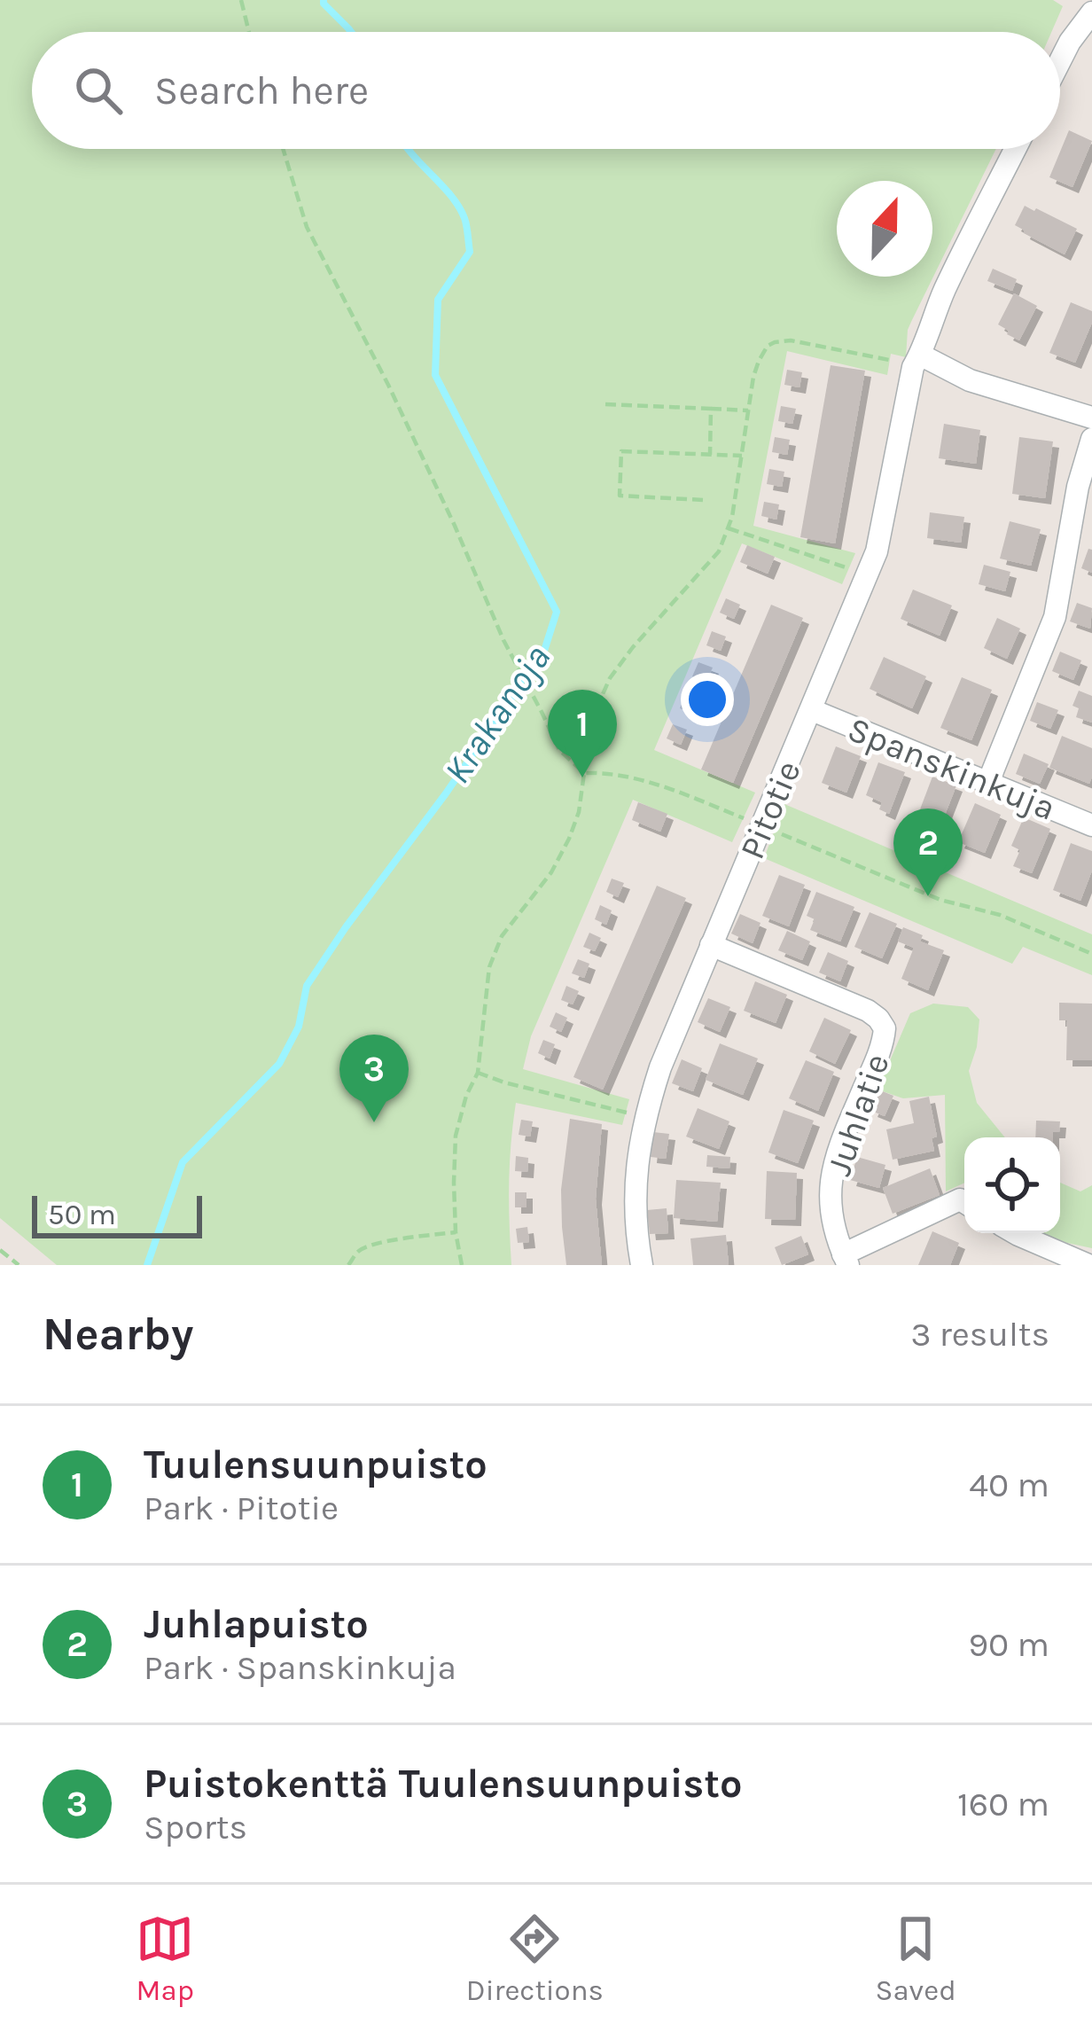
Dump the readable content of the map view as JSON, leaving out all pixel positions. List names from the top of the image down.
{
  "streets": {
    "street": ["Spanskinkuja", "Pitotie", "Juhlatie"]
  },
  "crossings": [
    ["Spanskinkuja", "Pitotie"],
    ["Pitotie", "Juhlatie"]
  ],
  "water": ["Krakanoja"],
  "scale_bar": "50 m",
  "north": "top",
  "page": {
    "search": "Search here",
    "pins": ["1", "2", "3"],
    "scale": "50 m",
    "heading": ["Nearby", "3 results"],
    "list": [
      {
        "mark": "1",
        "name": "Tuulensuunpuisto",
        "note": "Park · Pitotie",
        "value": "40 m"
      },
      {
        "mark": "2",
        "name": "Juhlapuisto",
        "note": "Park · Spanskinkuja",
        "value": "90 m"
      },
      {
        "mark": "3",
        "name": "Puistokenttä Tuulensuunpuisto",
        "note": "Sports",
        "value": "160 m"
      }
    ],
    "nav": ["Map", "Directions", "Saved"]
  }
}
